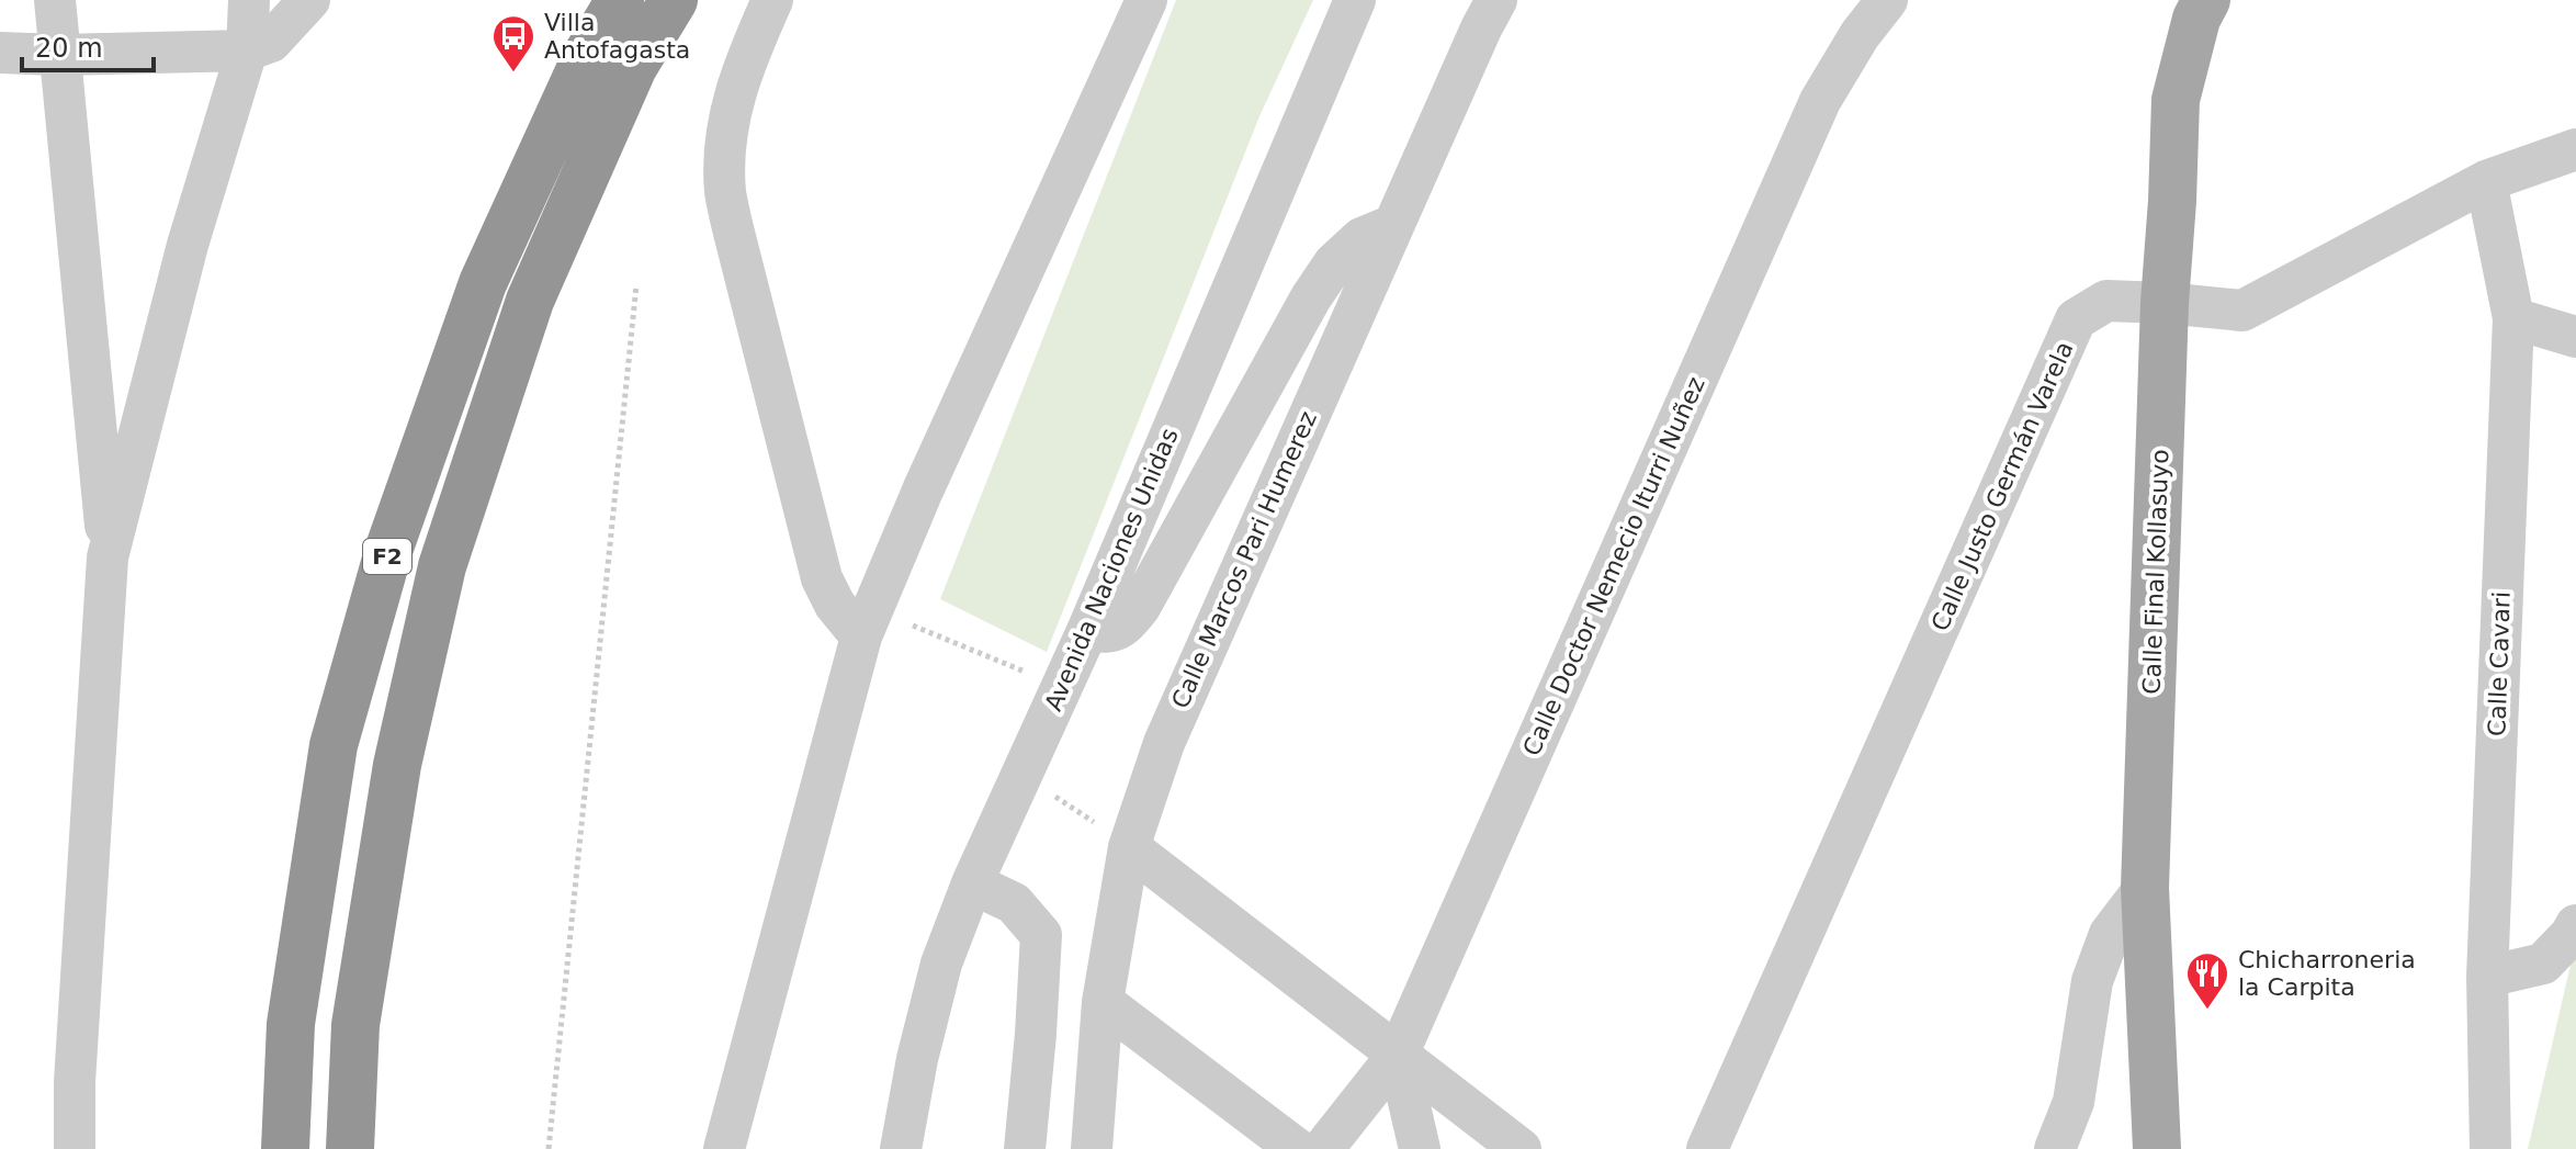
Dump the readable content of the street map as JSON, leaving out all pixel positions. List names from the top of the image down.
{
  "streets": {
    "highway": ["F2"],
    "main road": ["Calle Final Kollasuyo"],
    "street": [
      "Calle Justo Germán Varela",
      "Calle Marcos Pari Humerez",
      "Calle Doctor Nemecio Iturri Nuñez",
      "Avenida Naciones Unidas",
      "Calle Cavari"
    ]
  },
  "crossings": [
    ["Calle Justo Germán Varela", "Calle Final Kollasuyo"],
    ["Calle Justo Germán Varela", "Calle Cavari"]
  ],
  "places": {
    "bus stop": ["Villa Antofagasta"],
    "restaurant": ["Chicharroneria la Carpita"]
  },
  "scale_bar": "20 m"
}
